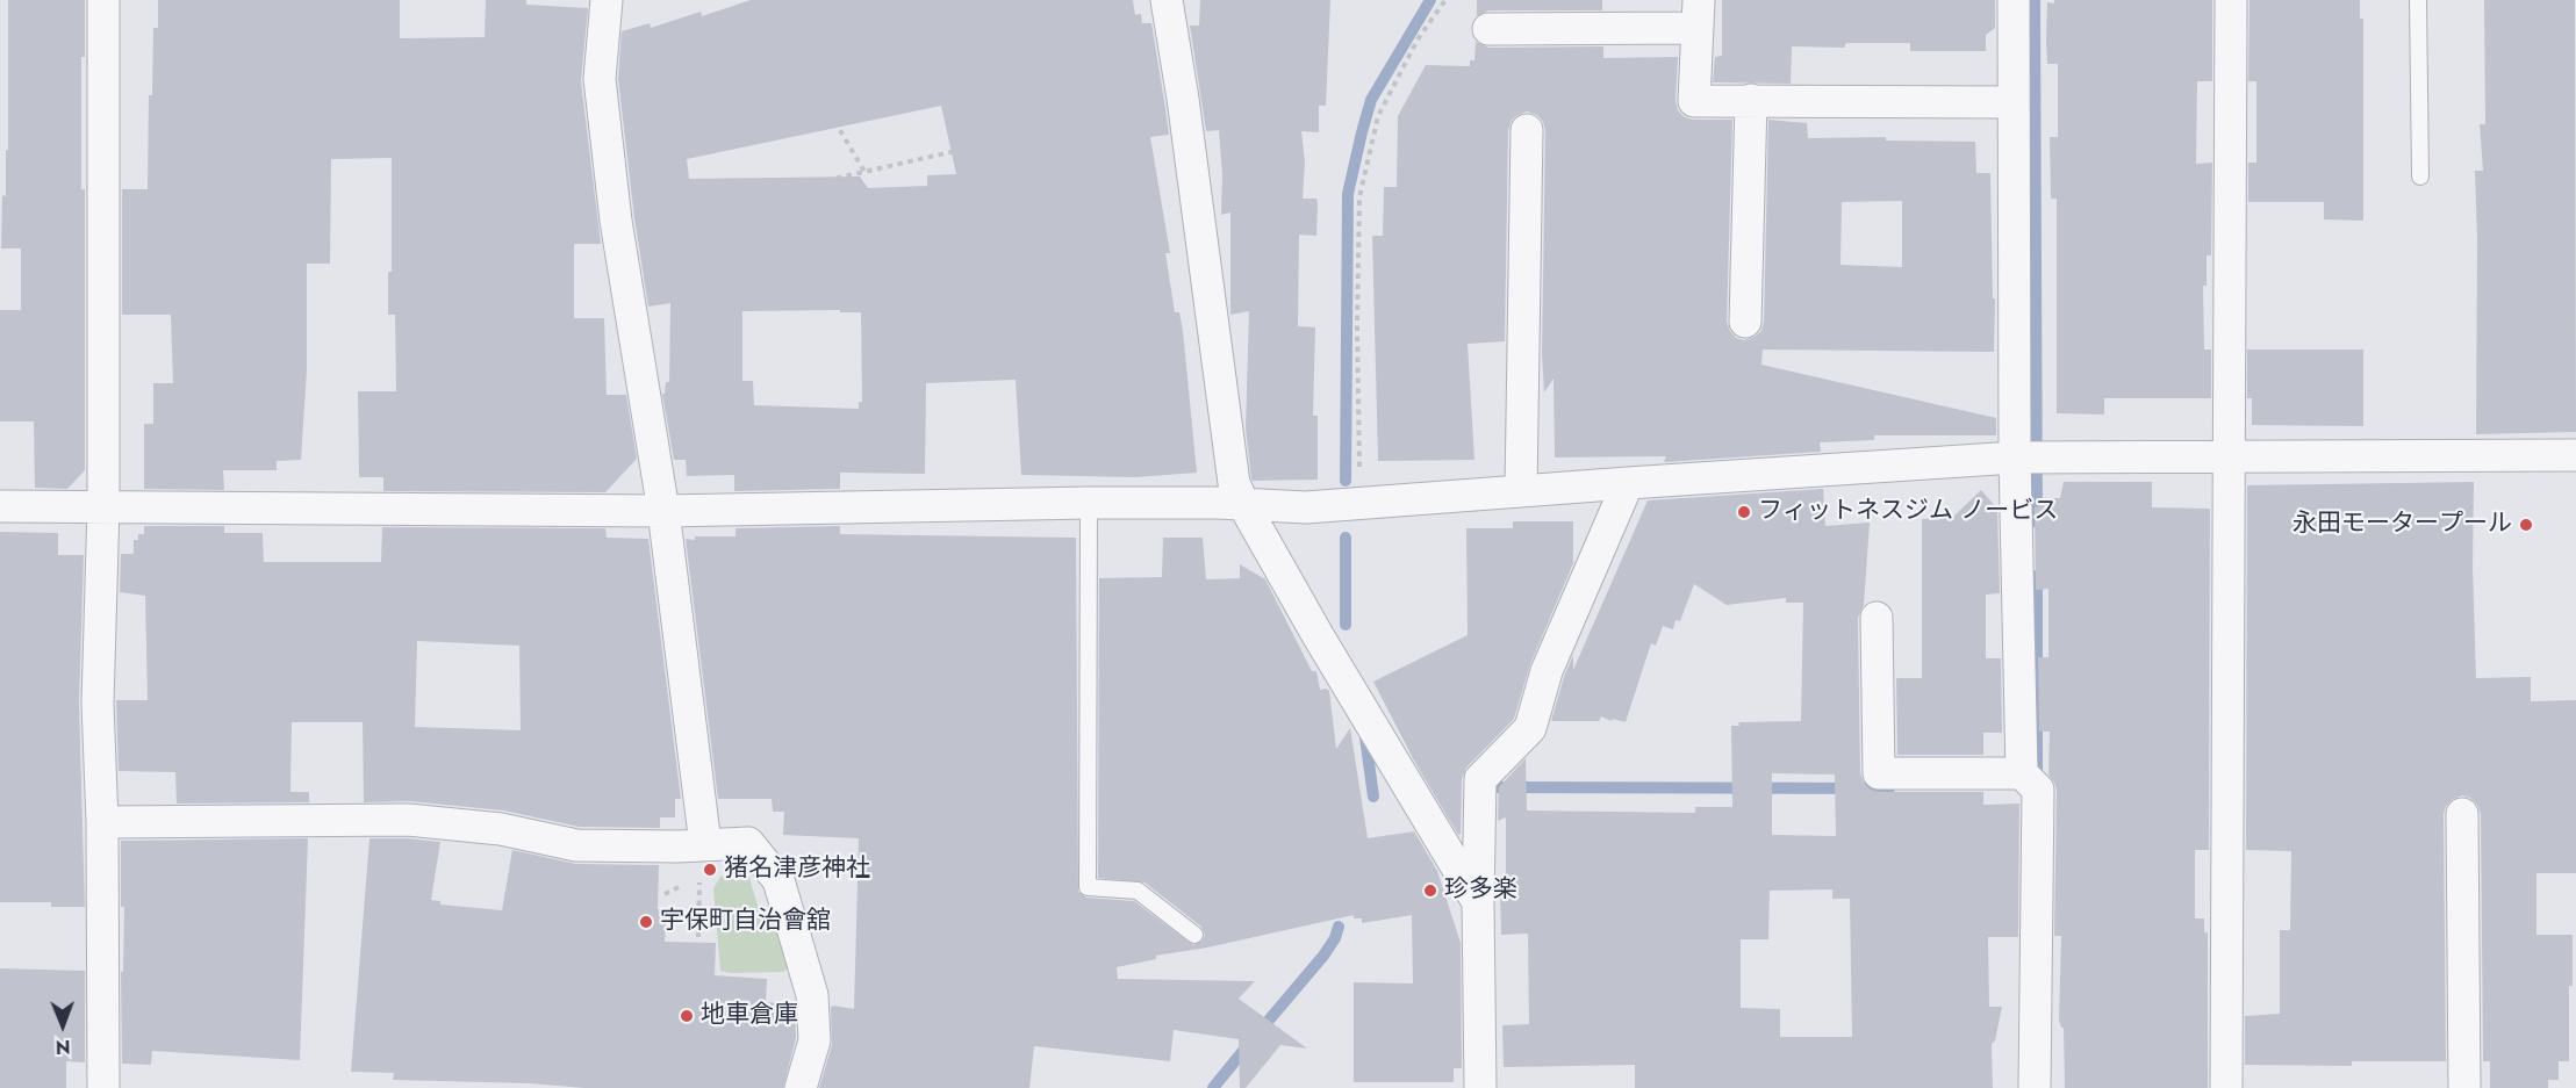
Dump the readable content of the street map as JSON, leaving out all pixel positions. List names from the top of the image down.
{
  "places": [
    "フィットネスジム ノービス",
    "永田モータープール",
    "猪名津彦神社",
    "珍多楽",
    "宇保町自治會舘",
    "地車倉庫"
  ],
  "north": "bottom"
}
